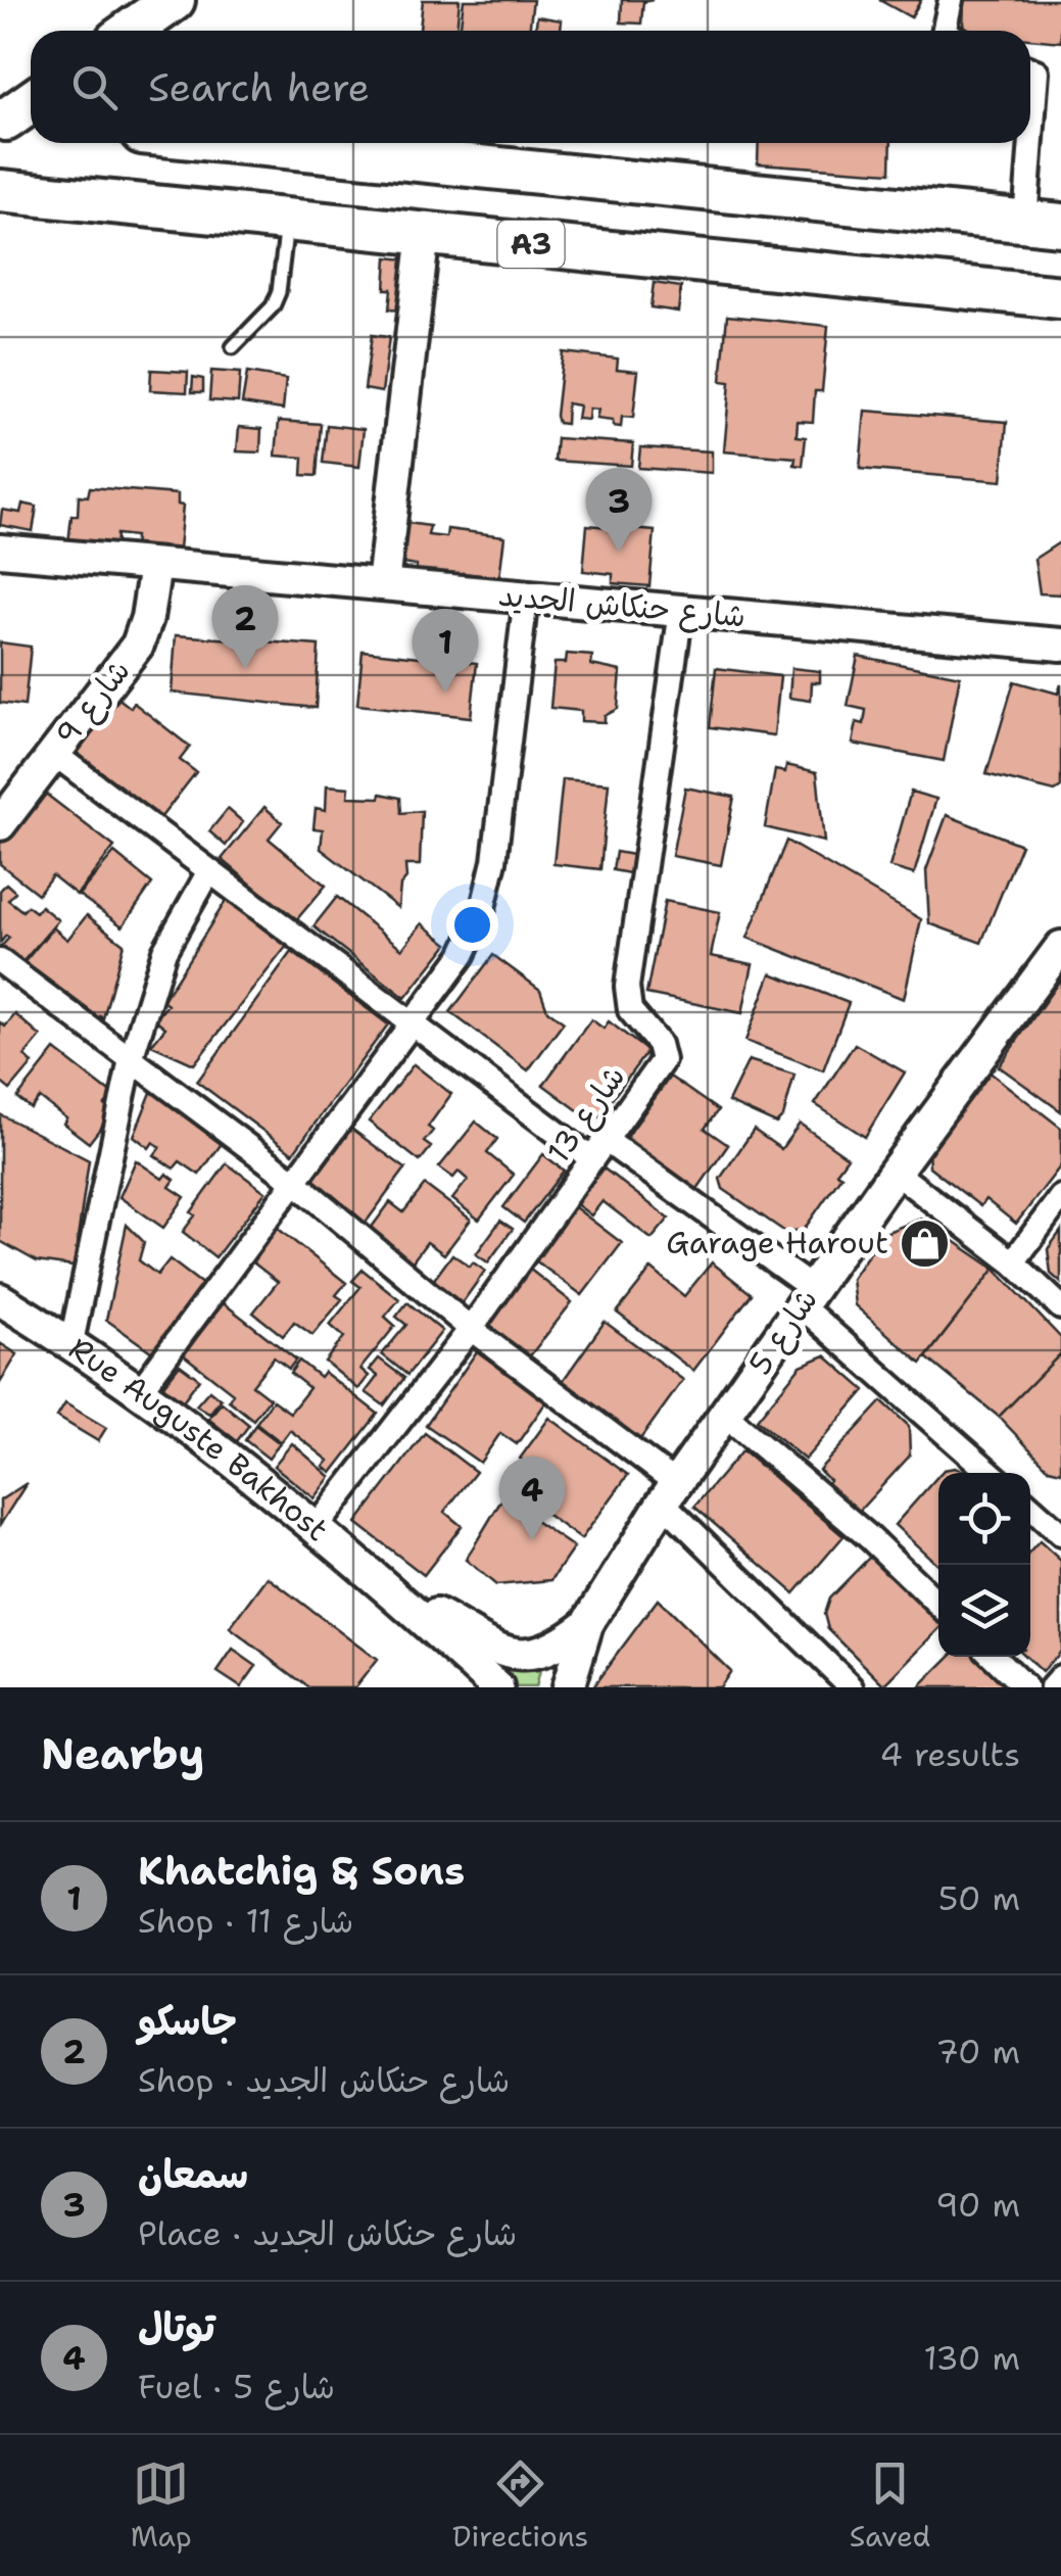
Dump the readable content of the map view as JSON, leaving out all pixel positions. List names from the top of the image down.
{
  "streets": {
    "highway": ["A3"],
    "street": [
      "شارع حنكاش الجديد",
      "شارع 9",
      "شارع 13",
      "شارع 5",
      "Rue Auguste Bakhost"
    ]
  },
  "crossings": [
    ["شارع حنكاش الجديد", "شارع 9"],
    ["شارع حنكاش الجديد", "شارع 13"],
    ["شارع 13", "Rue Auguste Bakhost"],
    ["شارع 5", "Rue Auguste Bakhost"]
  ],
  "places": {
    "shop": ["Garage Harout"]
  },
  "page": {
    "search": "Search here",
    "pins": [
      "3",
      "2",
      "1",
      "4"
    ],
    "heading": ["Nearby", "4 results"],
    "list": [
      {
        "mark": "1",
        "name": "Khatchig & Sons",
        "note": "Shop · شارع 11",
        "value": "50 m"
      },
      {
        "mark": "2",
        "name": "جاسكو",
        "note": "Shop · شارع حنكاش الجديد",
        "value": "70 m"
      },
      {
        "mark": "3",
        "name": "سمعان",
        "note": "Place · شارع حنكاش الجديد",
        "value": "90 m"
      },
      {
        "mark": "4",
        "name": "توتال",
        "note": "Fuel · شارع 5",
        "value": "130 m"
      }
    ],
    "nav": ["Map", "Directions", "Saved"]
  }
}
